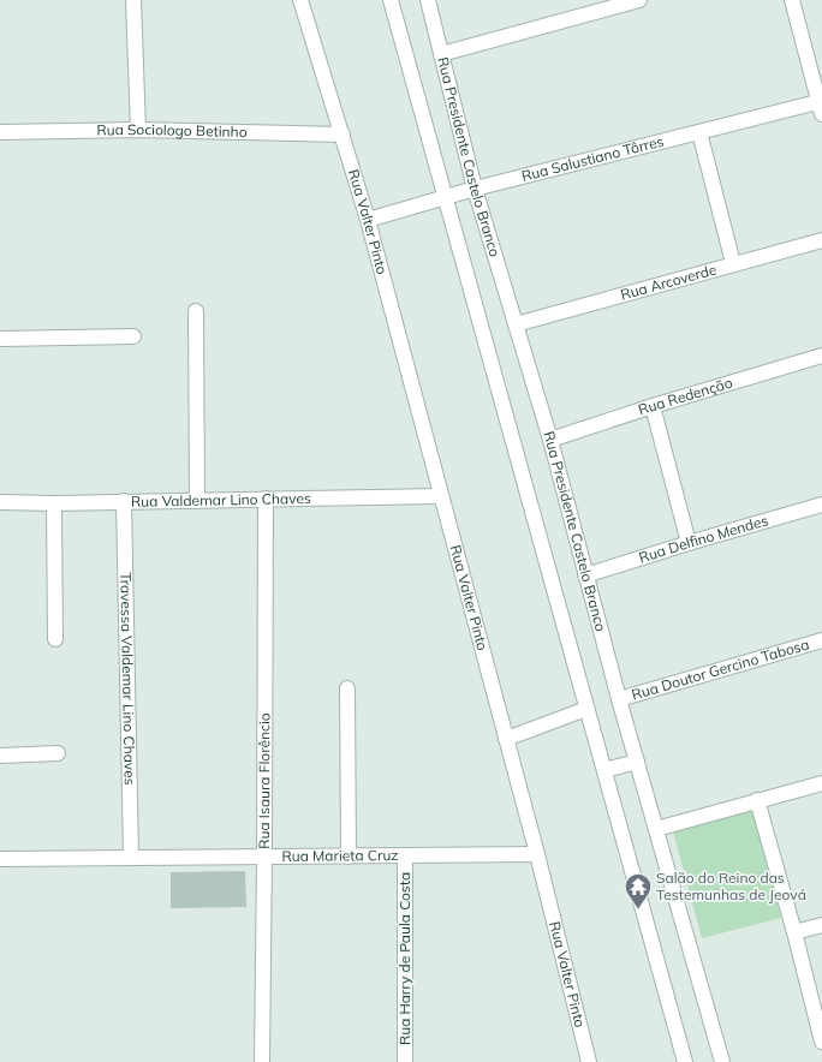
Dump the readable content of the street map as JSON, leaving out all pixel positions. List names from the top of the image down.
{
  "streets": {
    "street": [
      "Rua Sociologo Betinho",
      "Rua Presidente Castelo Branco",
      "Rua Salustiano Tôrres",
      "Rua Valter Pinto",
      "Rua Arcoverde",
      "Rua Redenção",
      "Rua Valdemar Lino Chaves",
      "Rua Delfino Mendes",
      "Rua Doutor Gercino Tabosa",
      "Travessa Valdemar Lino Chaves",
      "Rua Isaura Florêncio",
      "Rua Marieta Cruz",
      "Rua Harry de Paula Costa"
    ]
  },
  "crossings": [
    ["Rua Sociologo Betinho", "Rua Valter Pinto"],
    ["Rua Presidente Castelo Branco", "Rua Salustiano Tôrres"],
    ["Rua Presidente Castelo Branco", "Rua Arcoverde"],
    ["Rua Presidente Castelo Branco", "Rua Redenção"],
    ["Rua Presidente Castelo Branco", "Rua Delfino Mendes"],
    ["Rua Presidente Castelo Branco", "Rua Doutor Gercino Tabosa"],
    ["Rua Salustiano Tôrres", "Rua Valter Pinto"],
    ["Rua Valter Pinto", "Rua Valdemar Lino Chaves"],
    ["Rua Valter Pinto", "Rua Marieta Cruz"],
    ["Rua Valdemar Lino Chaves", "Travessa Valdemar Lino Chaves"],
    ["Rua Valdemar Lino Chaves", "Rua Isaura Florêncio"],
    ["Travessa Valdemar Lino Chaves", "Rua Marieta Cruz"],
    ["Rua Isaura Florêncio", "Rua Marieta Cruz"],
    ["Rua Marieta Cruz", "Rua Harry de Paula Costa"]
  ],
  "places": {
    "temple": ["Salão do Reino das Testemunhas de Jeová"]
  }
}
